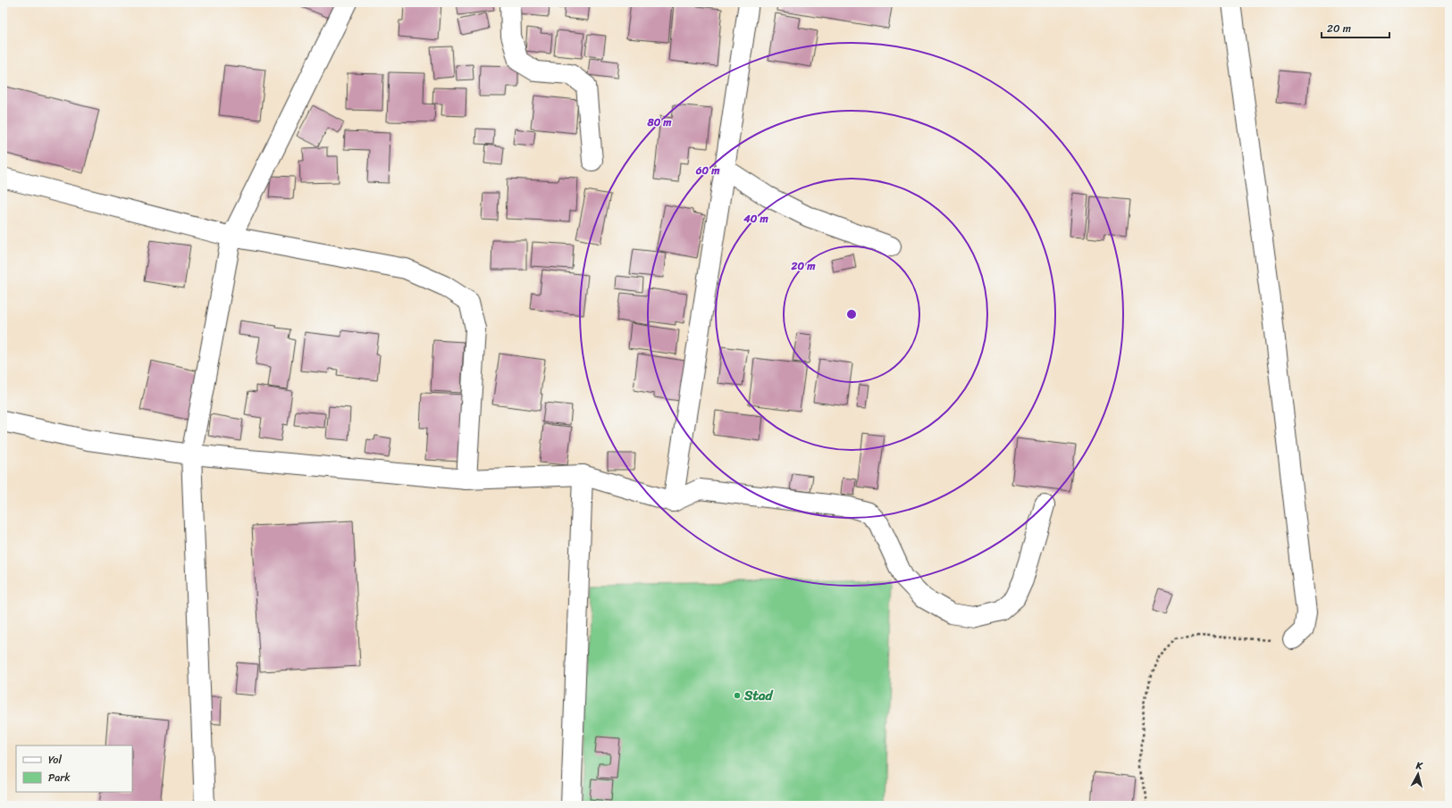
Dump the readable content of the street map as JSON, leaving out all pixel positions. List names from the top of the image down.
{
  "places": ["Stad"],
  "legend": ["Yol", "Park"],
  "scale_bar": "20 m",
  "north": "top",
  "rings": [
    "80 m",
    "60 m",
    "40 m",
    "20 m"
  ]
}
